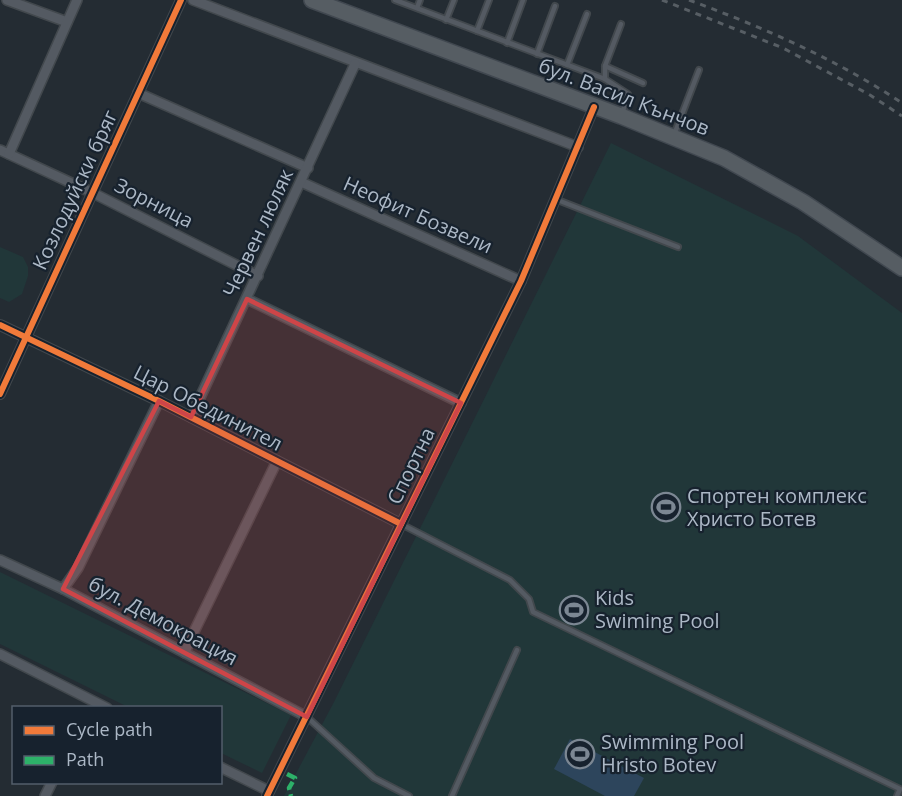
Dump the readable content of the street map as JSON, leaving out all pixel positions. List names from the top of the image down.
{
  "streets": {
    "main road": ["бул. Васил Кънчов"],
    "street": [
      "Козлодуйски бряг",
      "Зорница",
      "Неофит Бозвели",
      "Червен люляк",
      "Цар Обединител",
      "Спортна",
      "бул. Демокрация"
    ]
  },
  "crossings": [
    ["бул. Васил Кънчов", "Спортна"],
    ["Козлодуйски бряг", "Зорница"],
    ["Козлодуйски бряг", "Цар Обединител"],
    ["Зорница", "Червен люляк"],
    ["Неофит Бозвели", "Червен люляк"],
    ["Неофит Бозвели", "Спортна"],
    ["Червен люляк", "Цар Обединител"],
    ["Цар Обединител", "Спортна"],
    ["Спортна", "бул. Демокрация"]
  ],
  "places": {
    "sports": ["Спортен комплекс Христо Ботев", "Kids Swiming Pool", "Swimming Pool Hristo Botev"]
  },
  "legend": ["Cycle path", "Path"]
}
